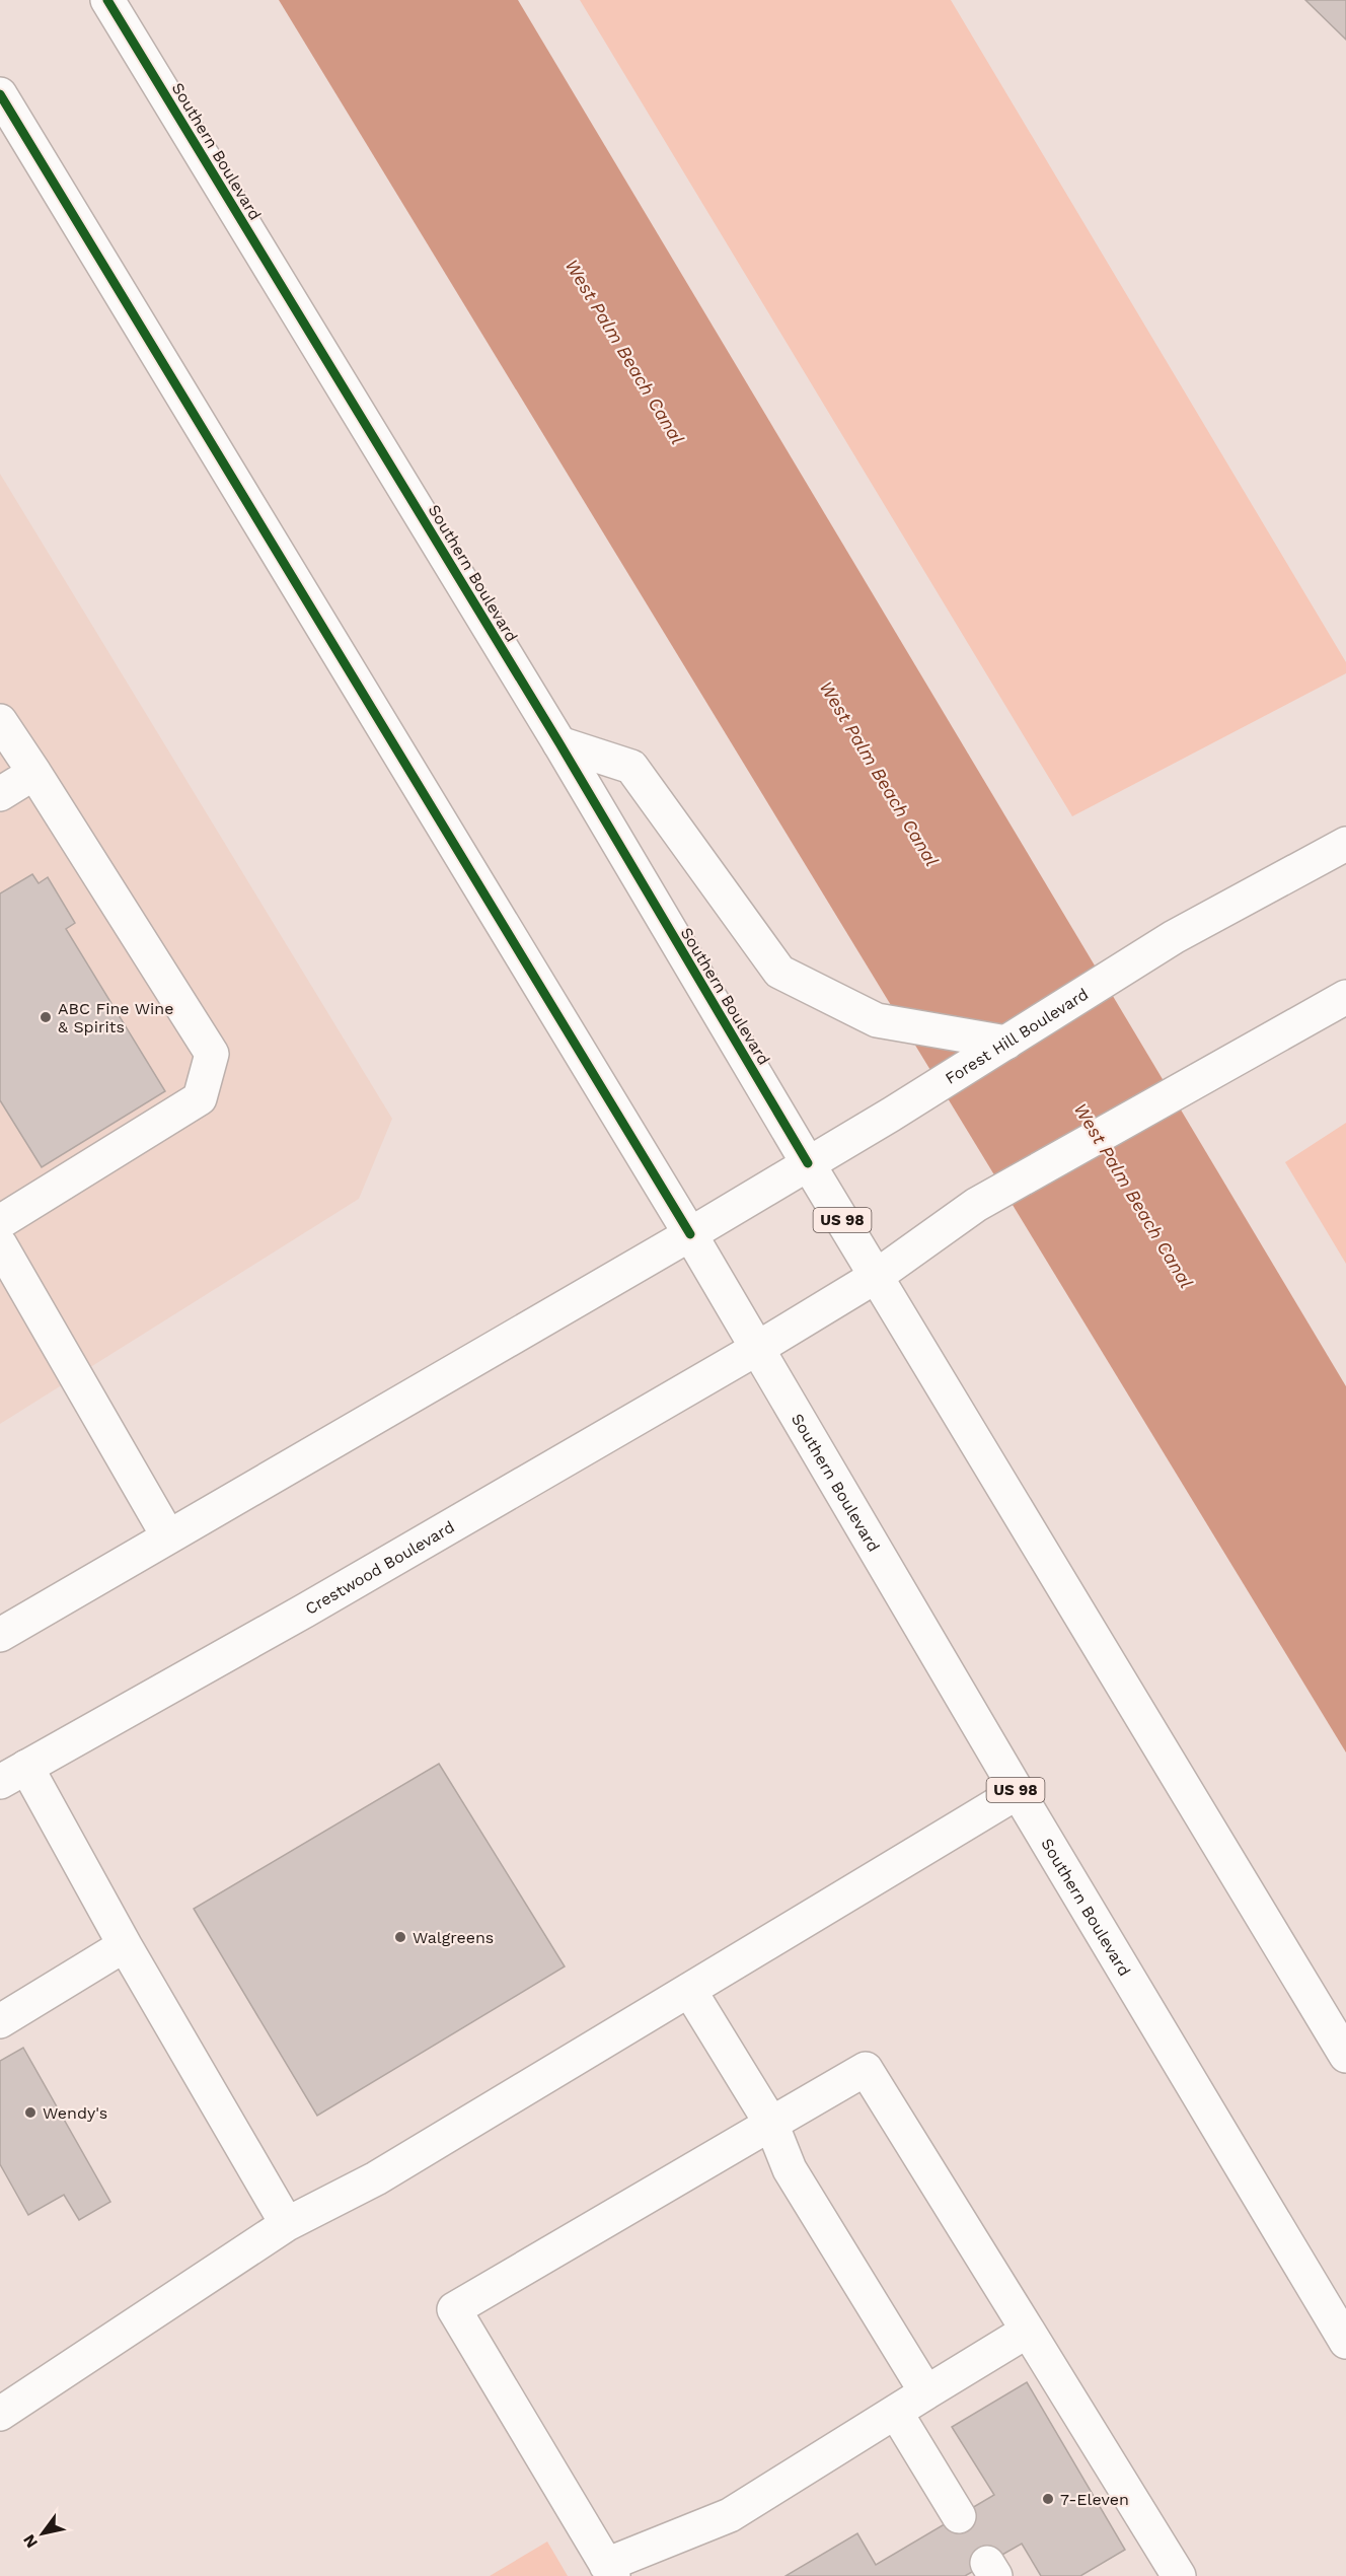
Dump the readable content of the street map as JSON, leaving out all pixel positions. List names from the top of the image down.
{
  "streets": {
    "main road": [
      "Southern Boulevard",
      "Forest Hill Boulevard",
      "US 98",
      "Crestwood Boulevard"
    ]
  },
  "crossings": [
    ["Southern Boulevard", "Forest Hill Boulevard"],
    ["Southern Boulevard", "Crestwood Boulevard"]
  ],
  "water": ["West Palm Beach Canal"],
  "places": [
    "ABC Fine Wine & Spirits",
    "Walgreens",
    "Wendy's",
    "7-Eleven"
  ],
  "north": "bottom left"
}
